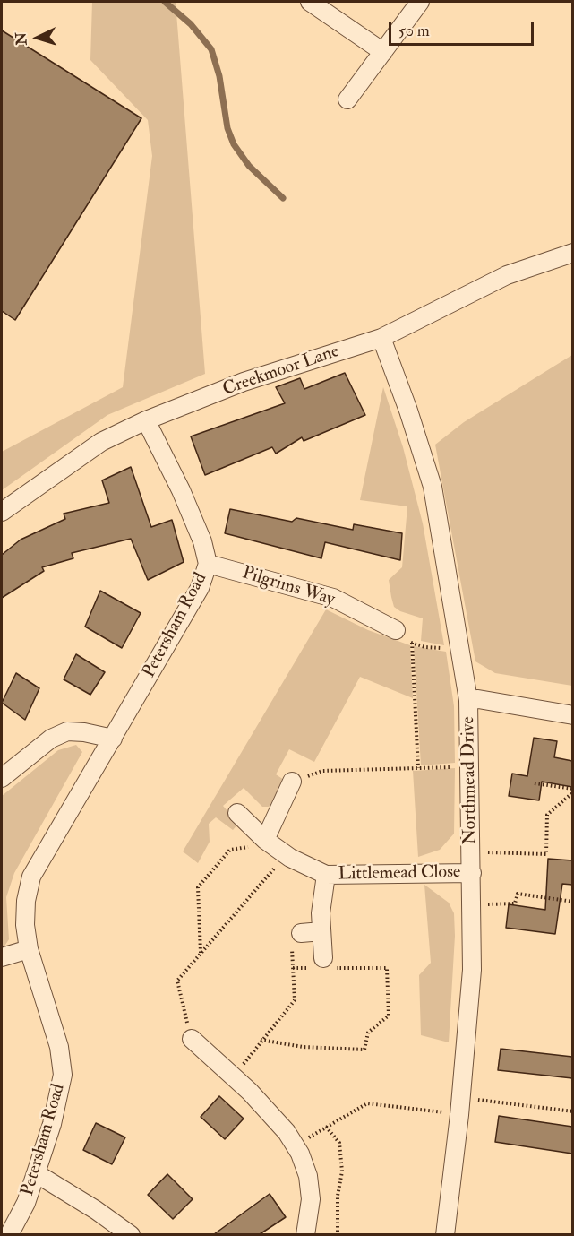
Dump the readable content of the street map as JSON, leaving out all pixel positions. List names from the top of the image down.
{
  "streets": {
    "street": [
      "Creekmoor Lane",
      "Pilgrims Way",
      "Petersham Road",
      "Northmead Drive",
      "Littlemead Close"
    ]
  },
  "crossings": [
    ["Creekmoor Lane", "Petersham Road"],
    ["Creekmoor Lane", "Northmead Drive"],
    ["Pilgrims Way", "Petersham Road"],
    ["Northmead Drive", "Littlemead Close"]
  ],
  "scale_bar": "50 m",
  "north": "left"
}
